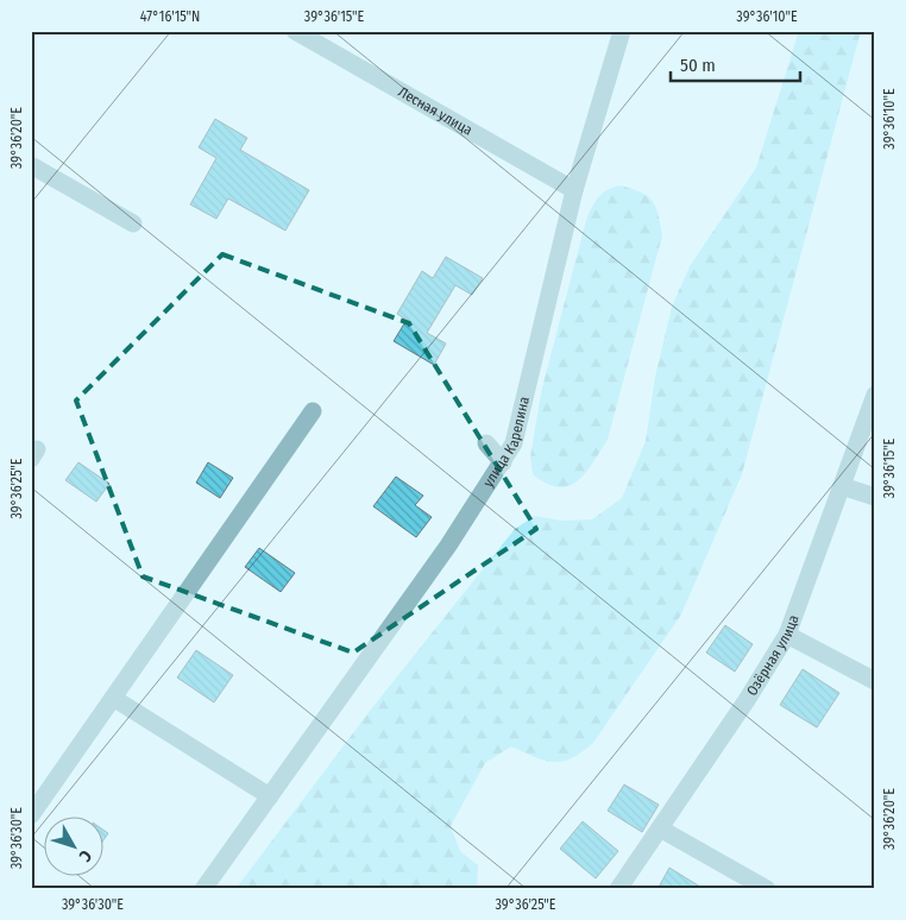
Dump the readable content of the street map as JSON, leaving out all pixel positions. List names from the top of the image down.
{
  "streets": {
    "street": ["Лесная улица", "улица Карелина", "Озёрная улица"]
  },
  "crossings": [
    ["Лесная улица", "улица Карелина"]
  ],
  "scale_bar": "50 m",
  "north": "bottom right",
  "coordinates": [
    "47°16'15\"N",
    "39°36'15\"E",
    "39°36'10\"E",
    "39°36'20\"E",
    "39°36'25\"E",
    "39°36'30\"E"
  ]
}
